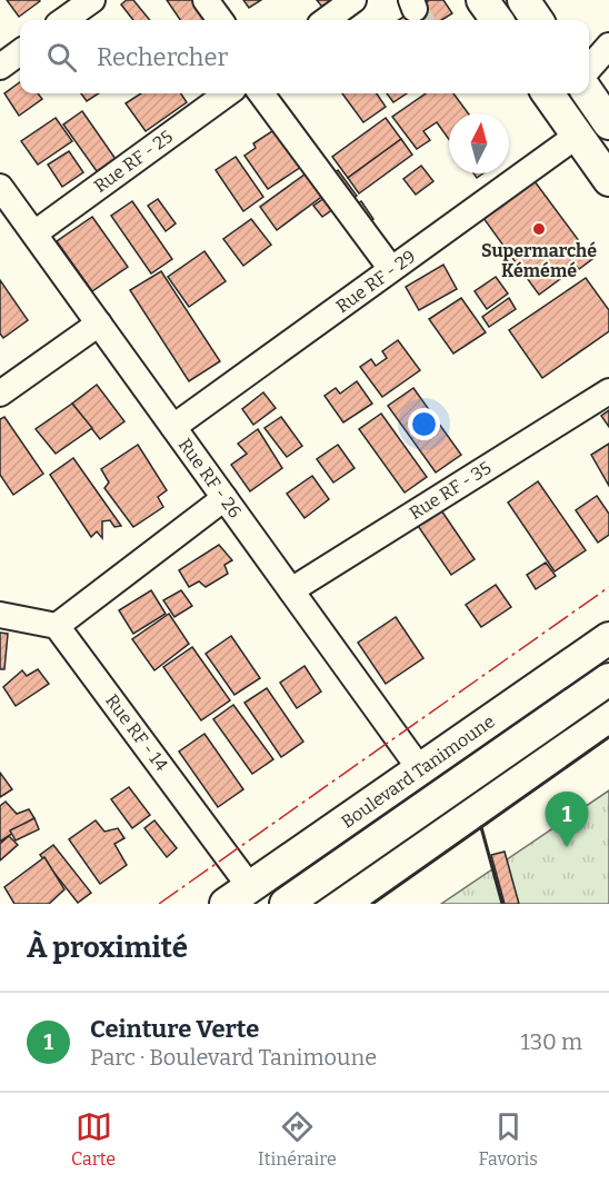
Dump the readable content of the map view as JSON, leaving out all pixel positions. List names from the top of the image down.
{
  "streets": {
    "main road": ["Boulevard Tanimoune"],
    "street": [
      "Rue RF - 25",
      "Rue RF - 29",
      "Rue RF - 26",
      "Rue RF - 35",
      "Rue RF - 14"
    ]
  },
  "crossings": [
    ["Rue RF - 25", "Rue RF - 26"],
    ["Rue RF - 29", "Rue RF - 26"],
    ["Rue RF - 26", "Rue RF - 35"],
    ["Rue RF - 26", "Boulevard Tanimoune"],
    ["Rue RF - 14", "Boulevard Tanimoune"]
  ],
  "places": ["Supermarché Kémémé"],
  "north": "top",
  "page": {
    "search": "Rechercher",
    "pins": "1",
    "heading": "À proximité",
    "list": [
      {
        "mark": "1",
        "name": "Ceinture Verte",
        "note": "Parc · Boulevard Tanimoune",
        "value": "130 m"
      }
    ],
    "nav": ["Carte", "Itinéraire", "Favoris"]
  }
}
